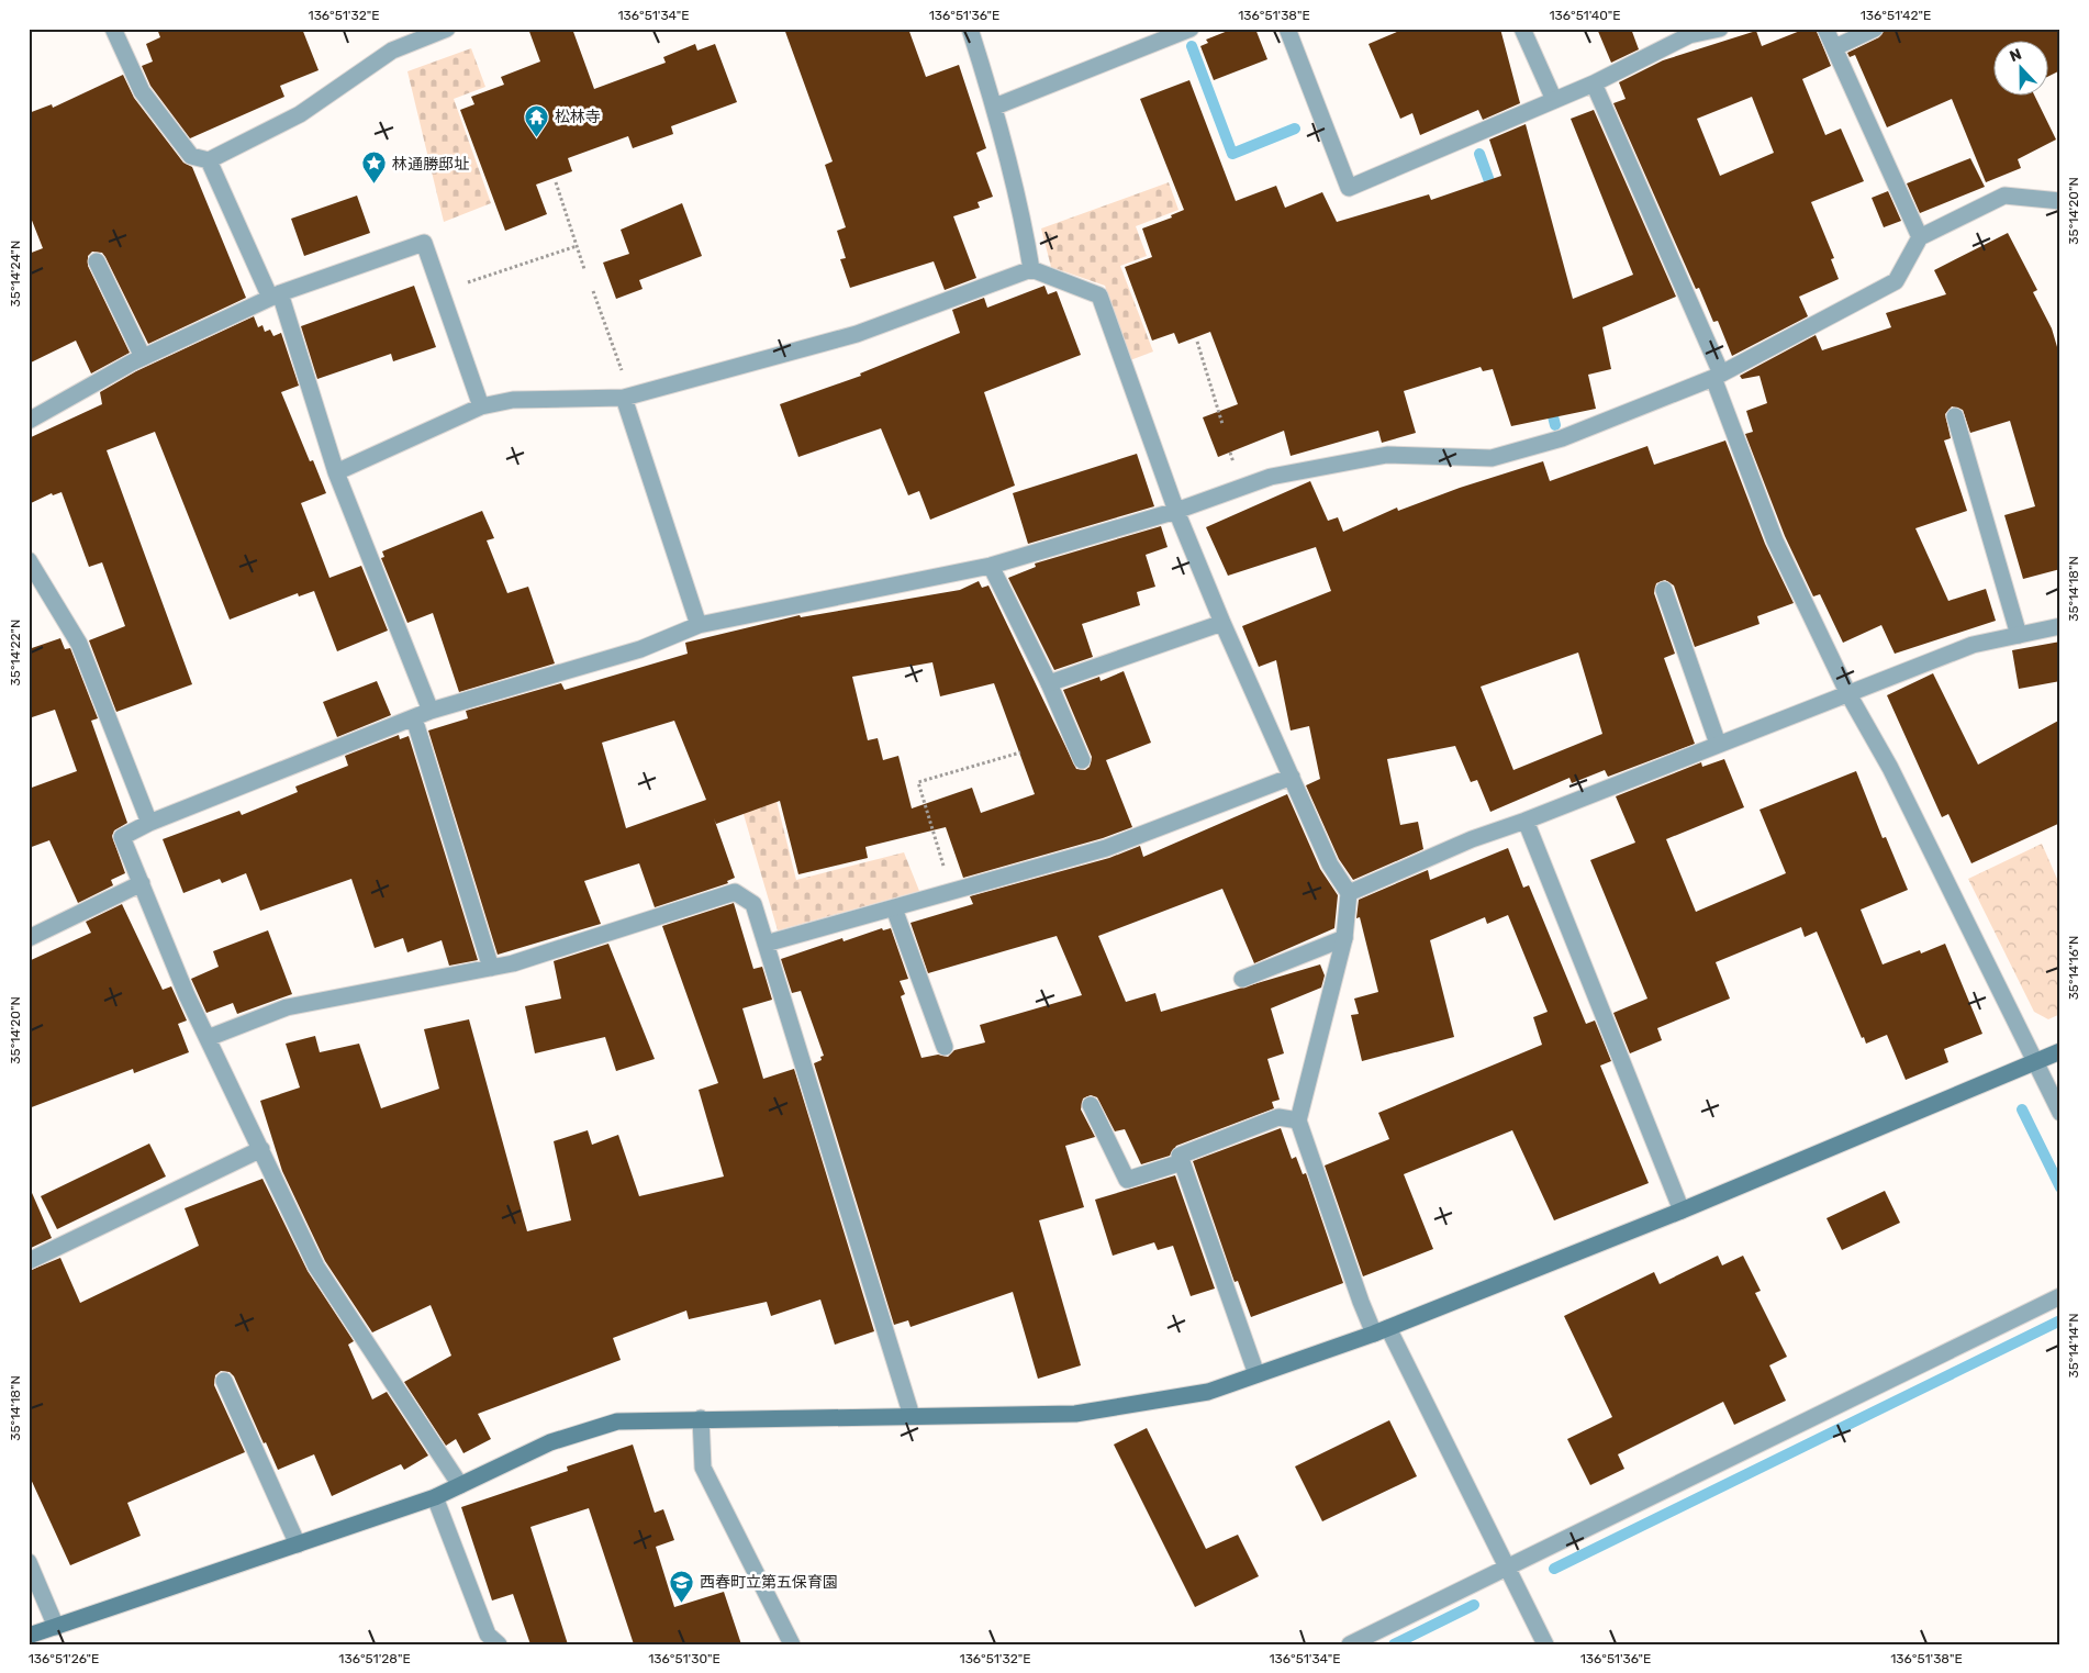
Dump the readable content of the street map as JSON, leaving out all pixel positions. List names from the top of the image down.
{
  "places": {
    "temple": ["松林寺"],
    "place": ["林通勝邸址"],
    "school or university": ["西春町立第五保育園"]
  },
  "north": "top",
  "coordinates": [
    "136°51'32\"E",
    "136°51'34\"E",
    "136°51'36\"E",
    "136°51'38\"E",
    "136°51'40\"E",
    "136°51'42\"E",
    "35°14'20\"N",
    "35°14'24\"N",
    "35°14'18\"N",
    "35°14'22\"N",
    "35°14'16\"N",
    "35°14'14\"N",
    "136°51'26\"E",
    "136°51'28\"E",
    "136°51'30\"E"
  ]
}
